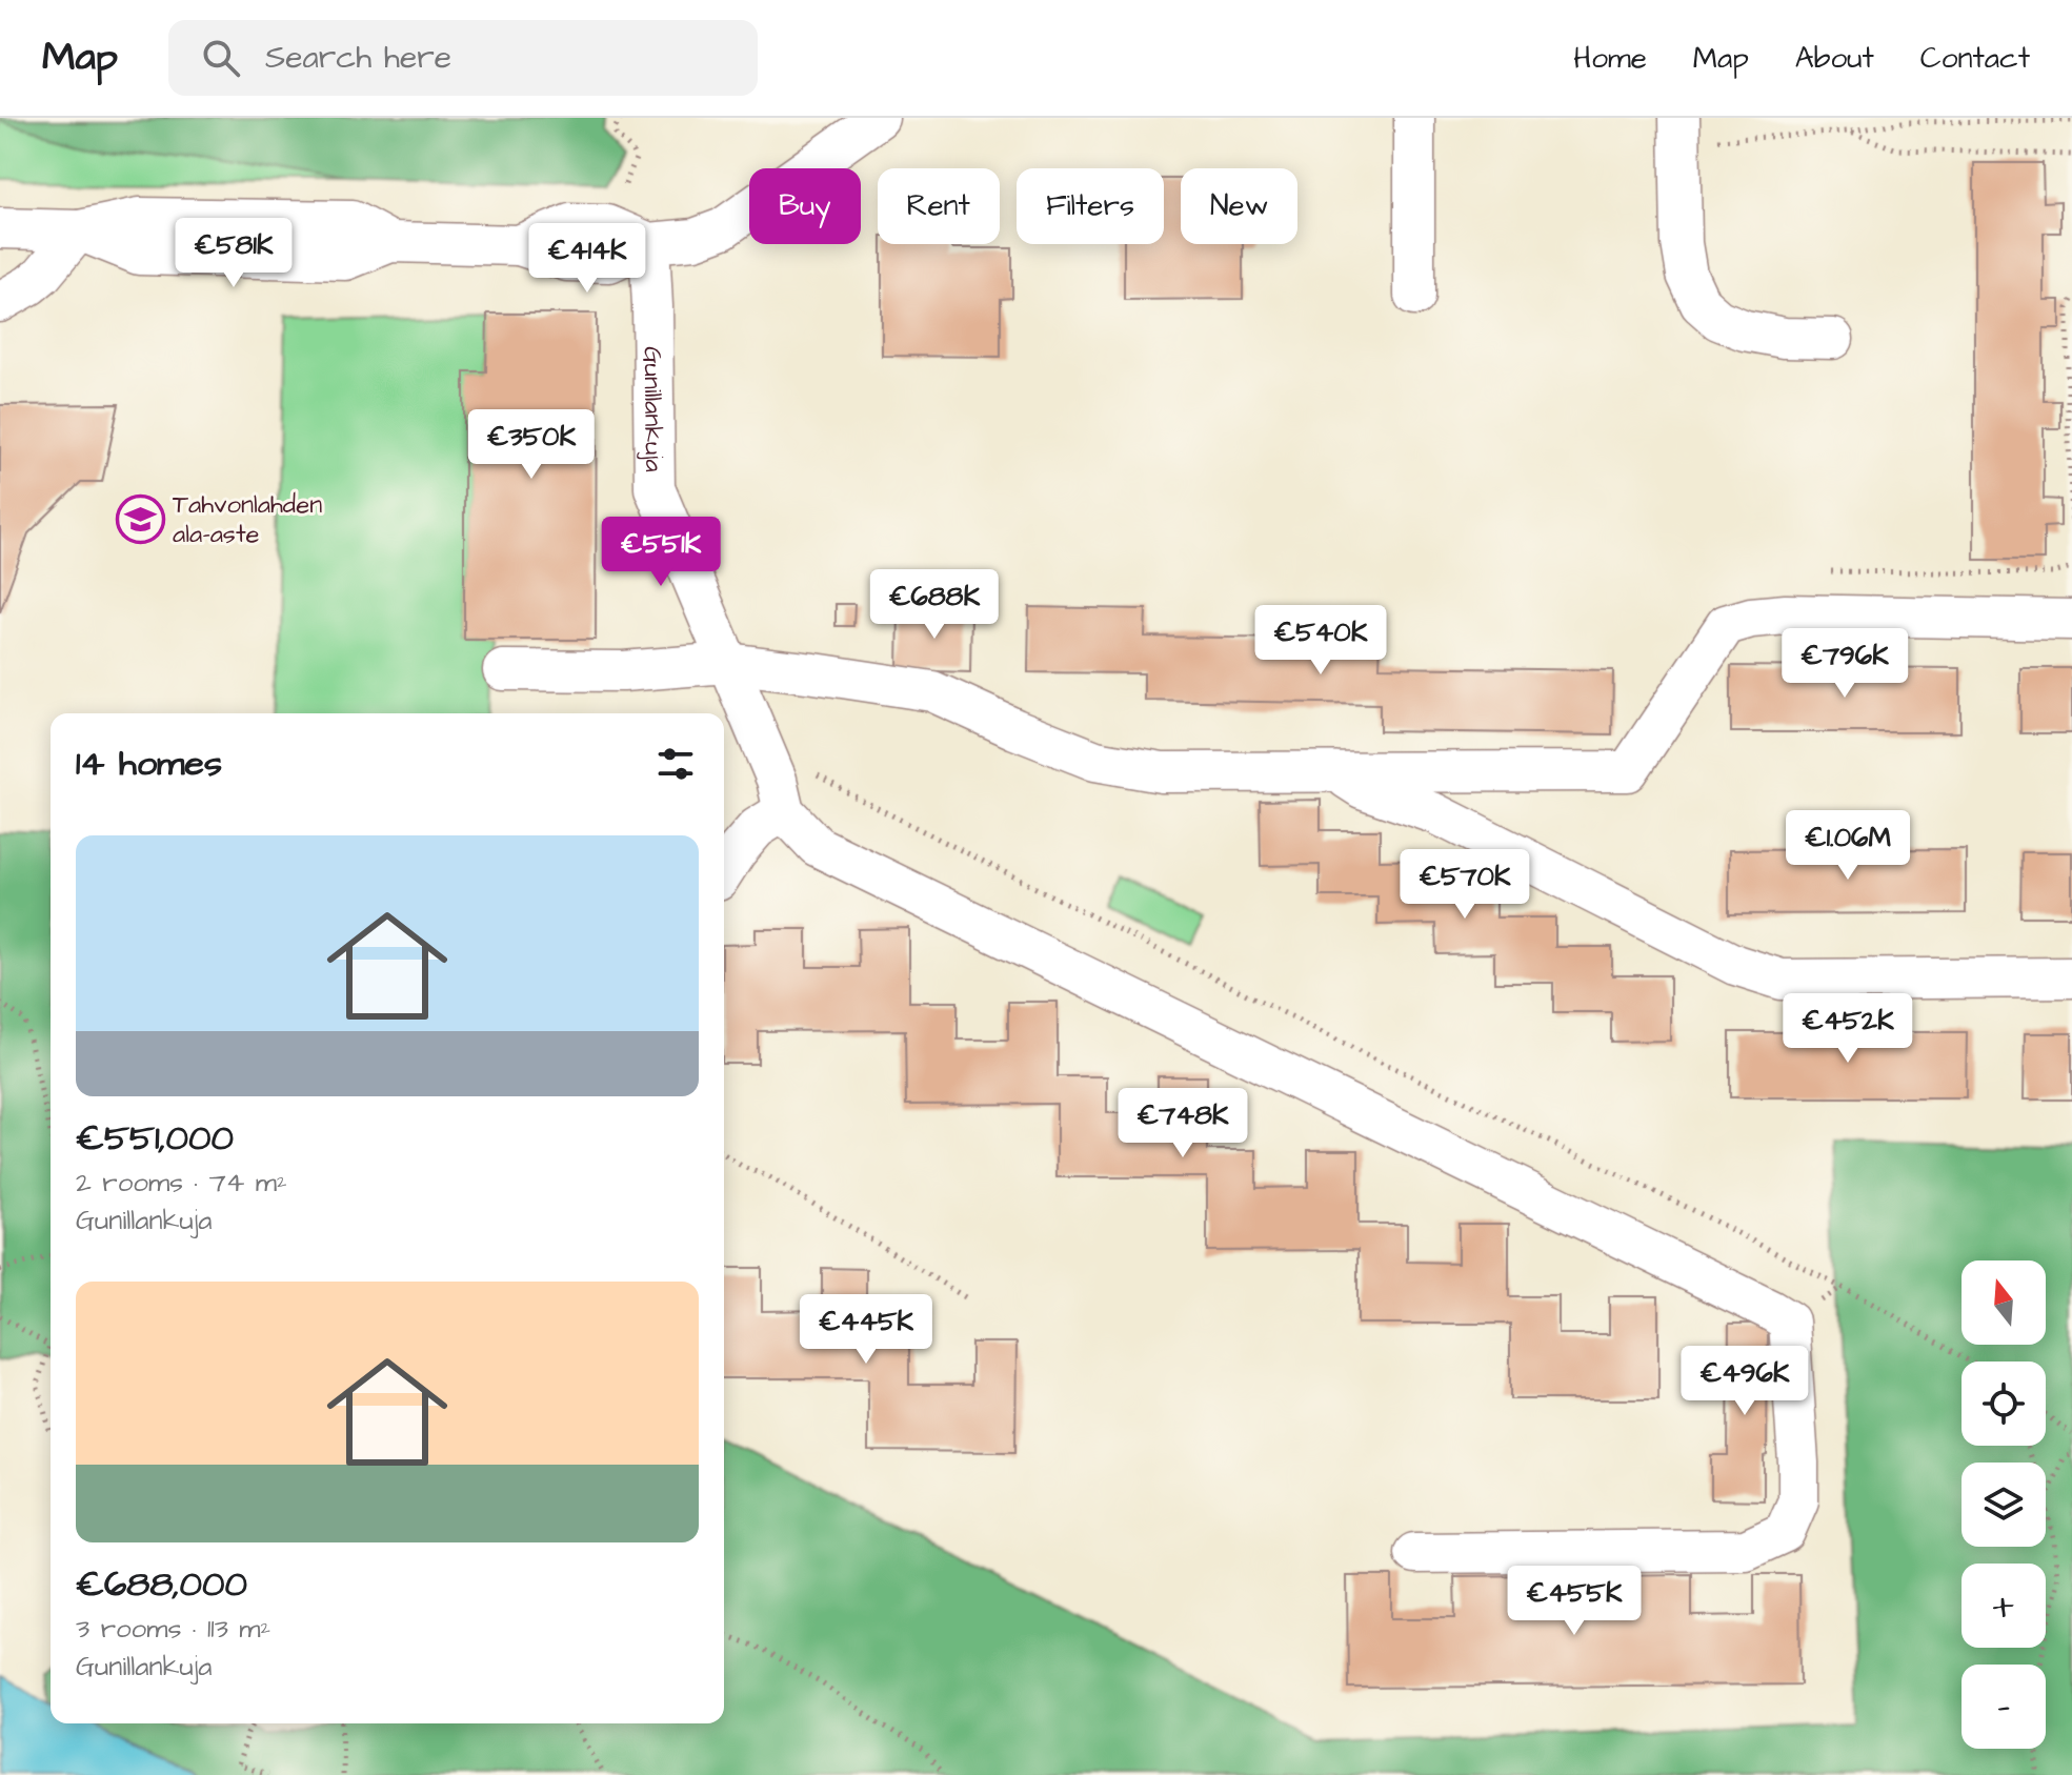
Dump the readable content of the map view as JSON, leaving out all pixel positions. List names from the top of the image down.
{
  "streets": {
    "street": ["Gunillankuja"]
  },
  "places": {
    "school or university": ["Tahvonlahden ala-aste"]
  },
  "north": "top",
  "page": {
    "header": "Map",
    "search": "Search here",
    "nav": [
      "Home",
      "Map",
      "About",
      "Contact"
    ],
    "chip": [
      "Buy",
      "Rent",
      "Filters",
      "New"
    ],
    "price": [
      "€581K",
      "€414K",
      "€350K",
      "€551K",
      "€688K",
      "€540K",
      "€796K",
      "€1.06M",
      "€570K",
      "€452K",
      "€748K",
      "€445K",
      "€496K",
      "€455K"
    ],
    "heading": "14 homes",
    "list": [
      {
        "name": "€551,000",
        "note": "2 rooms · 74 m² · Gunillankuja"
      },
      {
        "name": "€688,000",
        "note": "3 rooms · 113 m² · Gunillankuja"
      }
    ],
    "map_buttons": ["+", "−"]
  }
}
